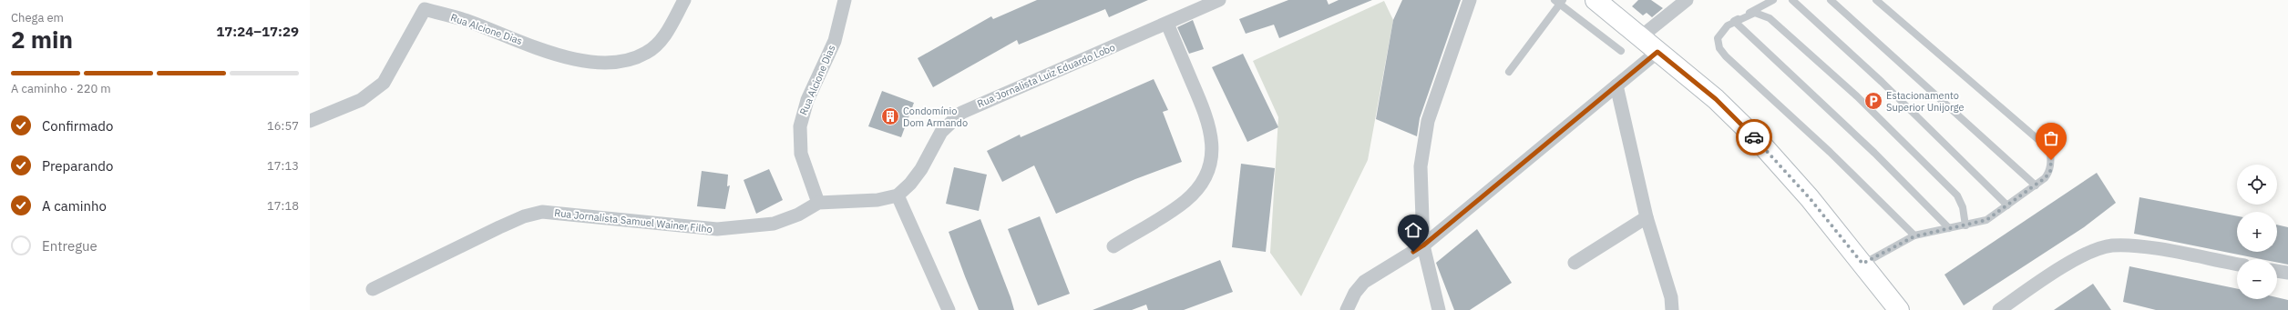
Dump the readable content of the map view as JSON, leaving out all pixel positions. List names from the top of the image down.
{
  "streets": {
    "street": ["Rua Alcione Dias", "Rua Jornalista Luiz Eduardo Lobo", "Rua Jornalista Samuel Wainer Filho"]
  },
  "crossings": [
    ["Rua Alcione Dias", "Rua Jornalista Samuel Wainer Filho"]
  ],
  "places": {
    "parking": ["Estacionamento Superior Unijorge"],
    "building": ["Condomínio Dom Armando"]
  },
  "page": {
    "heading": ["2 min", "Chega em", "17:24–17:29"],
    "bar": "A caminho · 220 m",
    "list": [
      ["Confirmado", "16:57"],
      ["Preparando", "17:13"],
      ["A caminho", "17:18"],
      "Entregue"
    ],
    "map_buttons": ["+", "−"]
  }
}
